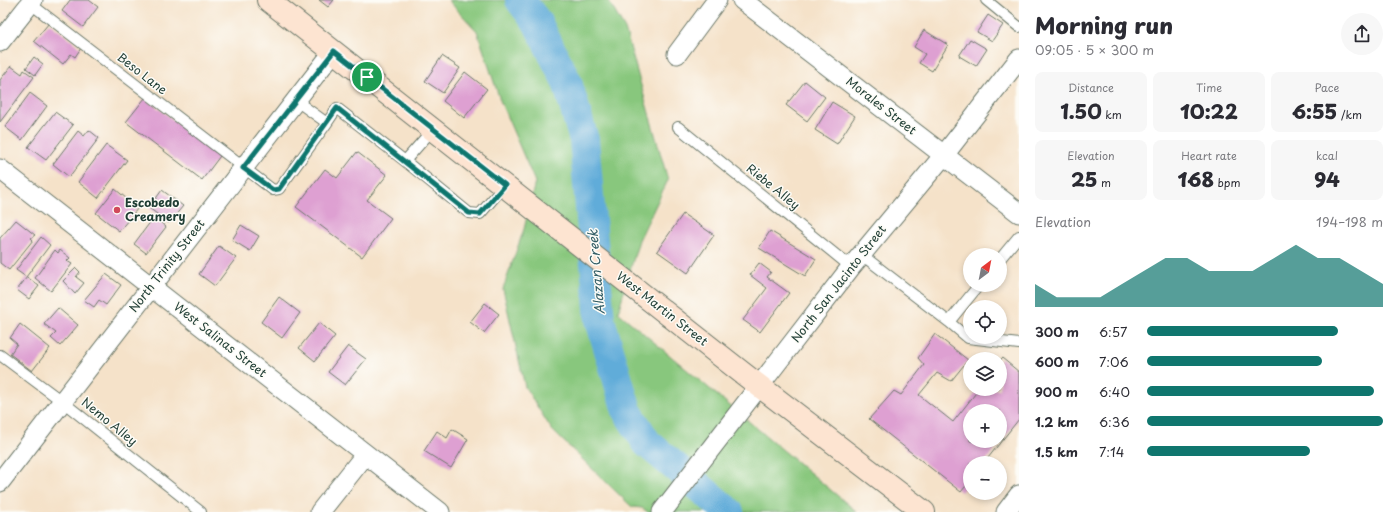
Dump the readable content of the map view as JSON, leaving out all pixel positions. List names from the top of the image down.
{
  "streets": {
    "main road": ["West Martin Street"],
    "street": [
      "Morales Street",
      "North Trinity Street",
      "North San Jacinto Street",
      "West Salinas Street"
    ],
    "lane": ["Beso Lane", "Riebe Alley", "Nemo Alley"]
  },
  "crossings": [
    ["Beso Lane", "North Trinity Street"],
    ["Morales Street", "North San Jacinto Street"],
    ["Riebe Alley", "North San Jacinto Street"],
    ["North Trinity Street", "West Martin Street"],
    ["North Trinity Street", "West Salinas Street"],
    ["North Trinity Street", "Nemo Alley"],
    ["North San Jacinto Street", "West Martin Street"]
  ],
  "water": ["Alazan Creek"],
  "places": ["Escobedo Creamery"],
  "north": "top right",
  "page": {
    "heading": ["Morning run", "09:05 · 5 × 300 m"],
    "stats": [
      ["Distance", "1.50 km"],
      ["Time", "10:22"],
      ["Pace", "6:55 /km"],
      ["Elevation", "25 m"],
      ["Heart rate", "168 bpm"],
      ["kcal", "94"]
    ],
    "chart": ["Elevation", "194–198 m"],
    "map_buttons": ["+", "−"],
    "list": [
      {
        "name": "300 m",
        "note": "6:57"
      },
      {
        "name": "600 m",
        "note": "7:06"
      },
      {
        "name": "900 m",
        "note": "6:40"
      },
      {
        "name": "1.2 km",
        "note": "6:36"
      },
      {
        "name": "1.5 km",
        "note": "7:14"
      }
    ]
  }
}
